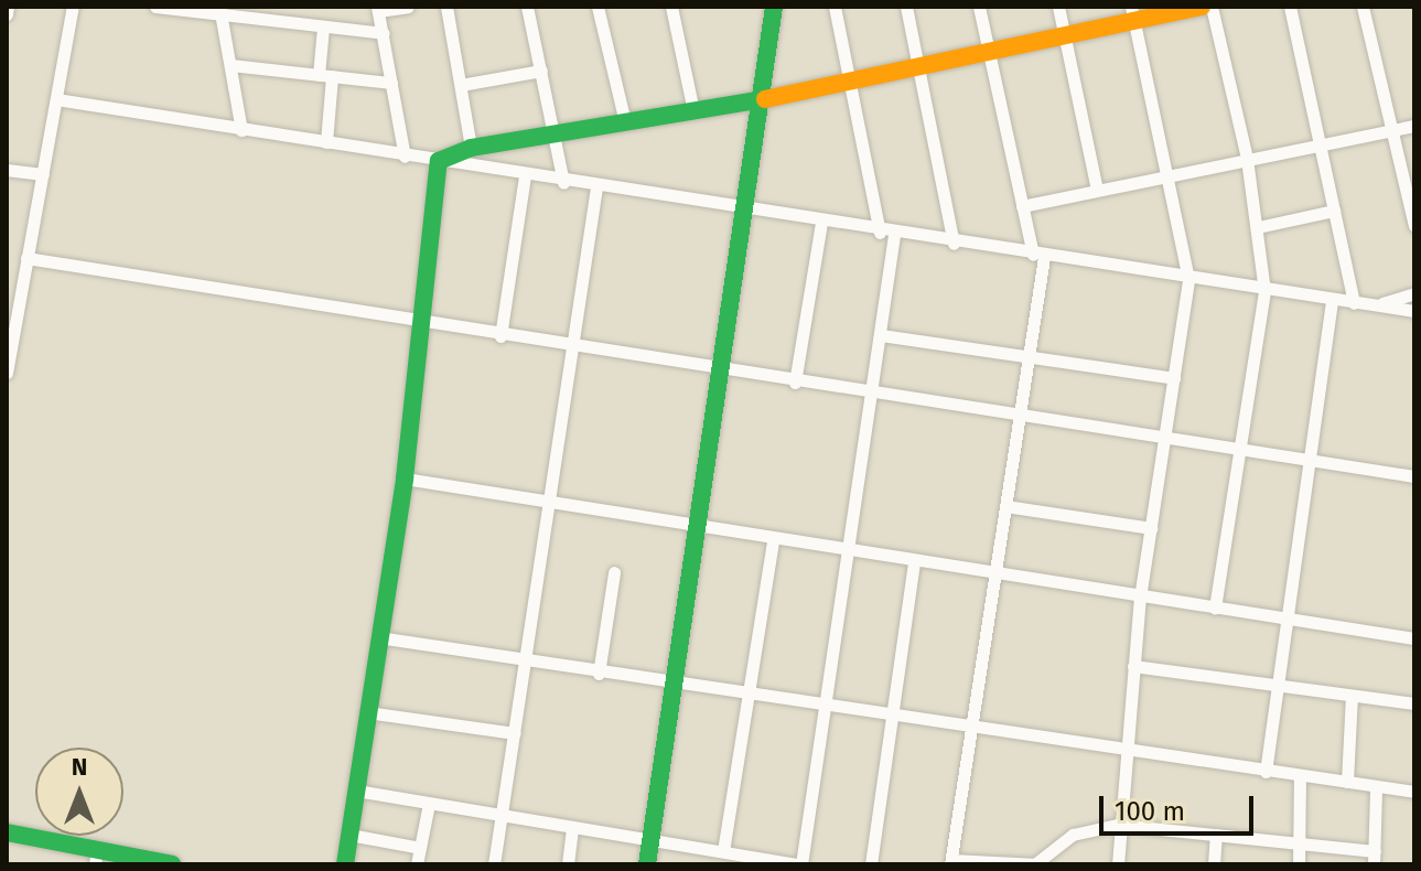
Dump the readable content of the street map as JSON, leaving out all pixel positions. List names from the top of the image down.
{
  "scale_bar": "100 m",
  "north": "top"
}
